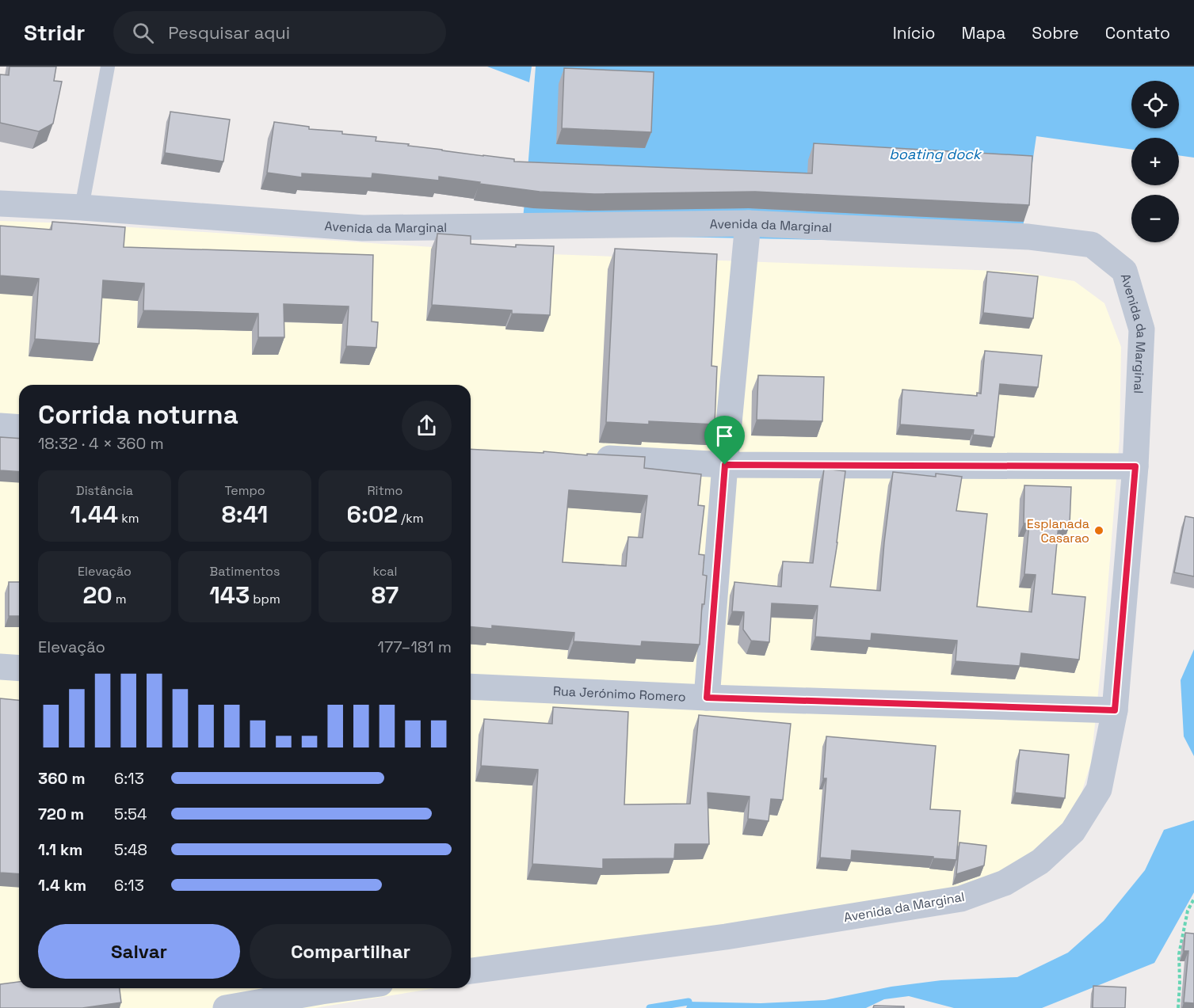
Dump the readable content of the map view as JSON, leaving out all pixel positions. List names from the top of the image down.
{
  "streets": {
    "street": ["Avenida da Marginal", "Rua Jerónimo Romero"]
  },
  "crossings": [
    ["Avenida da Marginal", "Rua Jerónimo Romero"]
  ],
  "water": ["boating dock"],
  "places": ["Esplanada Casarao"],
  "page": {
    "header": "Stridr",
    "search": "Pesquisar aqui",
    "nav": [
      "Início",
      "Mapa",
      "Sobre",
      "Contato"
    ],
    "map_buttons": ["+", "−"],
    "heading": ["Corrida noturna", "18:32 · 4 × 360 m"],
    "stats": [
      ["Distância", "1.44 km"],
      ["Tempo", "8:41"],
      ["Ritmo", "6:02 /km"],
      ["Elevação", "20 m"],
      ["Batimentos", "143 bpm"],
      ["kcal", "87"]
    ],
    "chart": ["Elevação", "177–181 m"],
    "list": [
      {
        "name": "360 m",
        "note": "6:13"
      },
      {
        "name": "720 m",
        "note": "5:54"
      },
      {
        "name": "1.1 km",
        "note": "5:48"
      },
      {
        "name": "1.4 km",
        "note": "6:13"
      }
    ],
    "buttons": ["Salvar", "Compartilhar"]
  }
}
